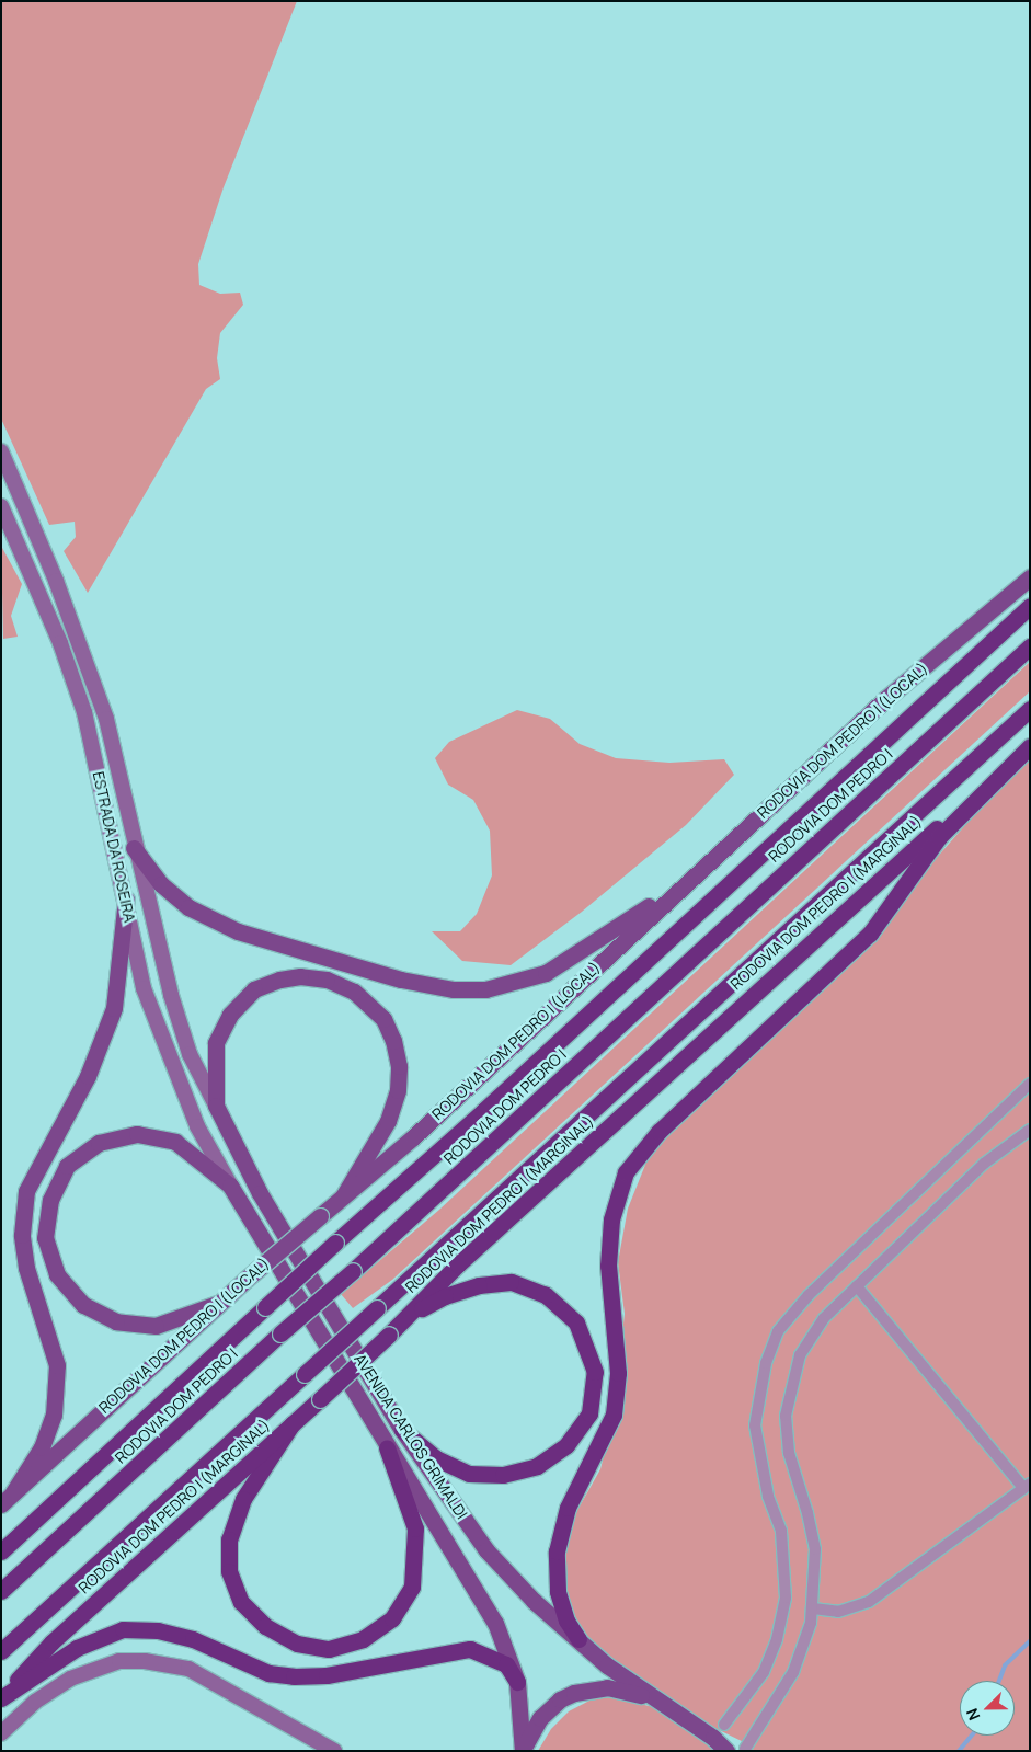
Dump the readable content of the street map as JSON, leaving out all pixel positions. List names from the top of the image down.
{
  "streets": {
    "highway": ["RODOVIA DOM PEDRO I", "RODOVIA DOM PEDRO I (MARGINAL)"],
    "main road": ["RODOVIA DOM PEDRO I (LOCAL)", "AVENIDA CARLOS GRIMALDI"],
    "street": ["ESTRADA DA ROSEIRA"]
  },
  "crossings": [
    ["ESTRADA DA ROSEIRA", "AVENIDA CARLOS GRIMALDI"]
  ],
  "north": "bottom left"
}
